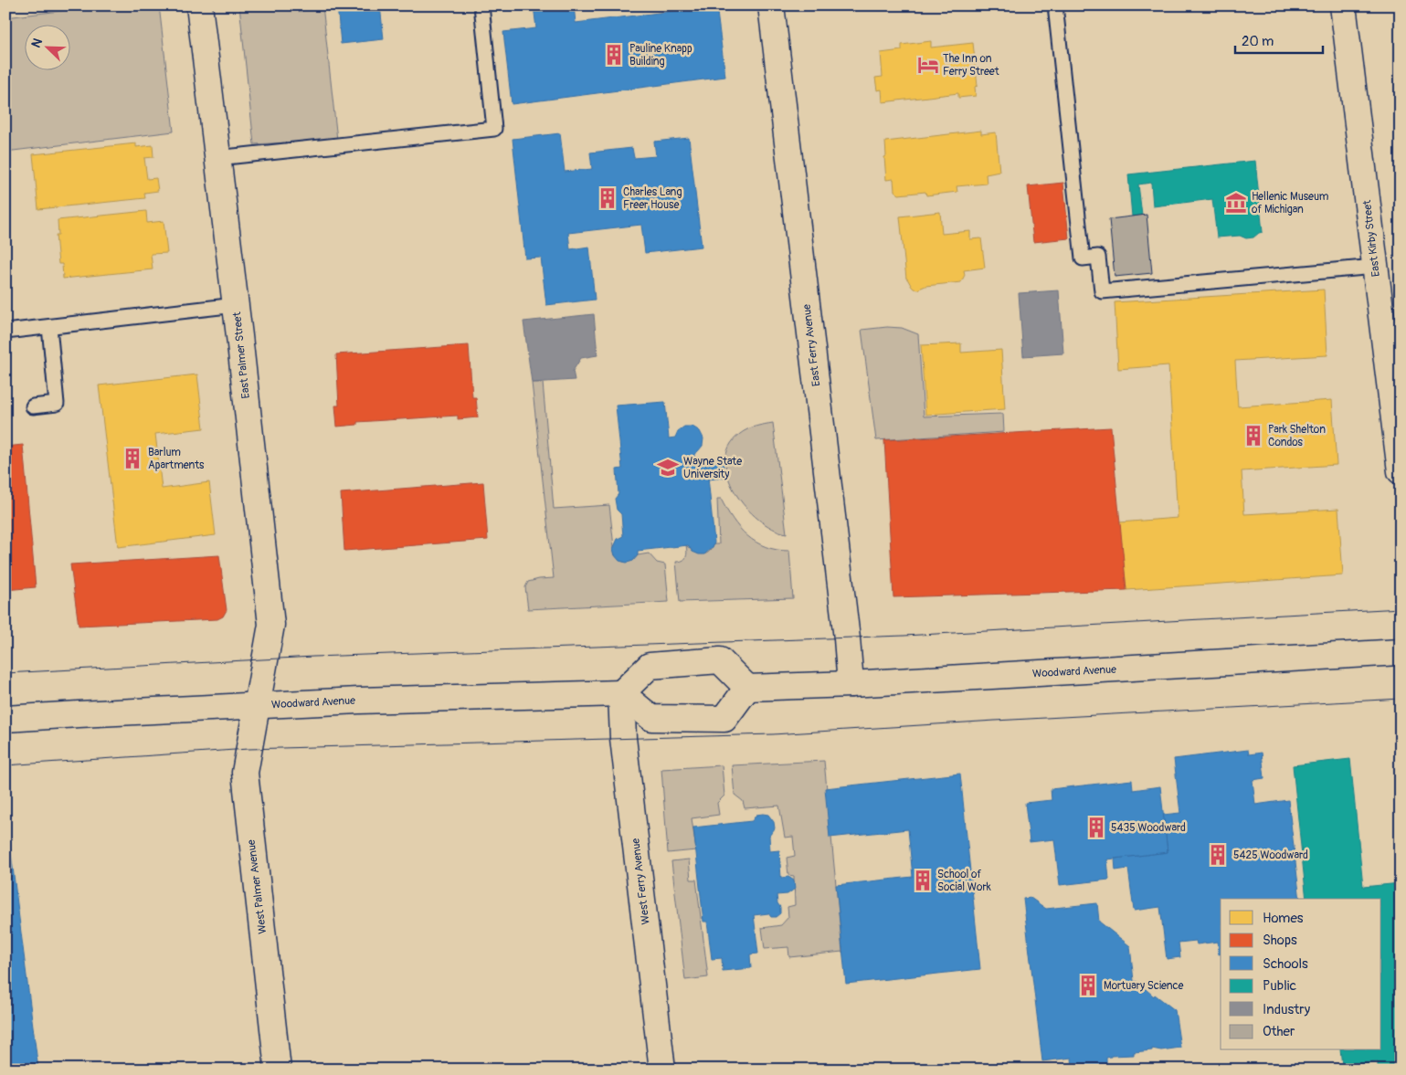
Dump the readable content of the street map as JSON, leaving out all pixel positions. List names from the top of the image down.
{
  "streets": {
    "street": [
      "East Kirby Street",
      "East Ferry Avenue",
      "East Palmer Street",
      "Woodward Avenue",
      "West Ferry Avenue",
      "West Palmer Avenue"
    ]
  },
  "crossings": [
    ["East Ferry Avenue", "Woodward Avenue"],
    ["East Palmer Street", "Woodward Avenue"],
    ["East Palmer Street", "West Palmer Avenue"],
    ["Woodward Avenue", "West Ferry Avenue"],
    ["Woodward Avenue", "West Palmer Avenue"]
  ],
  "places": {
    "building": [
      "Pauline Knapp Building",
      "Charles Lang Freer House",
      "Park Shelton Condos",
      "Barlum Apartments",
      "5435 Woodward",
      "5425 Woodward",
      "School of Social Work",
      "Mortuary Science"
    ],
    "hotel": ["The Inn on Ferry Street"],
    "museum": ["Hellenic Museum of Michigan"],
    "school or university": ["Wayne State University"]
  },
  "legend": [
    "Homes",
    "Shops",
    "Schools",
    "Public",
    "Industry",
    "Other"
  ],
  "scale_bar": "20 m",
  "north": "top left"
}
